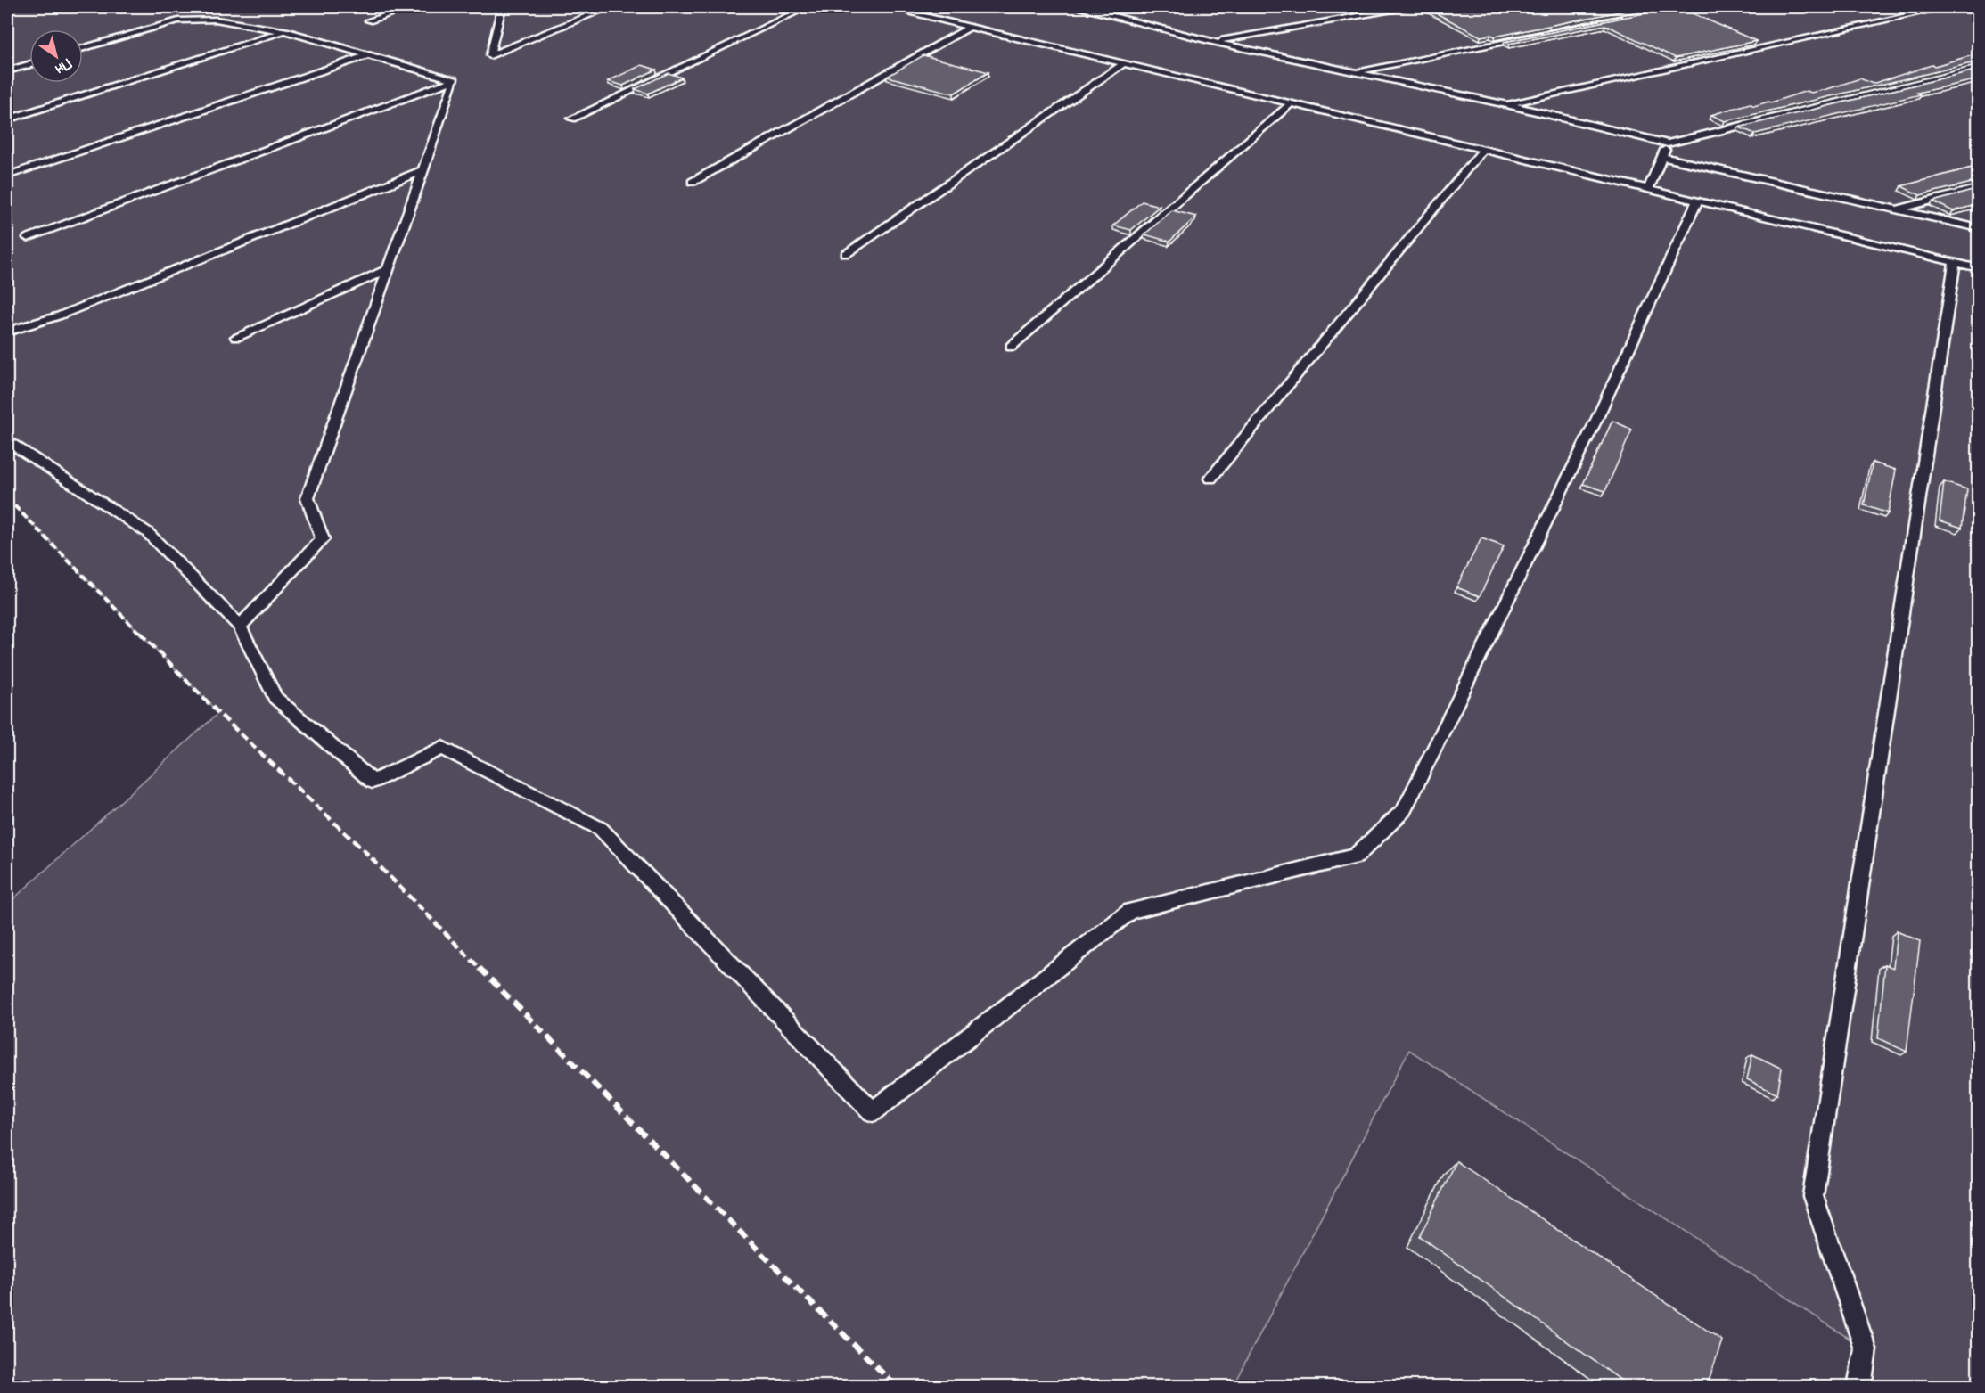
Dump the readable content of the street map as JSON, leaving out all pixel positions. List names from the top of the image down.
{
  "north": "bottom right"
}
